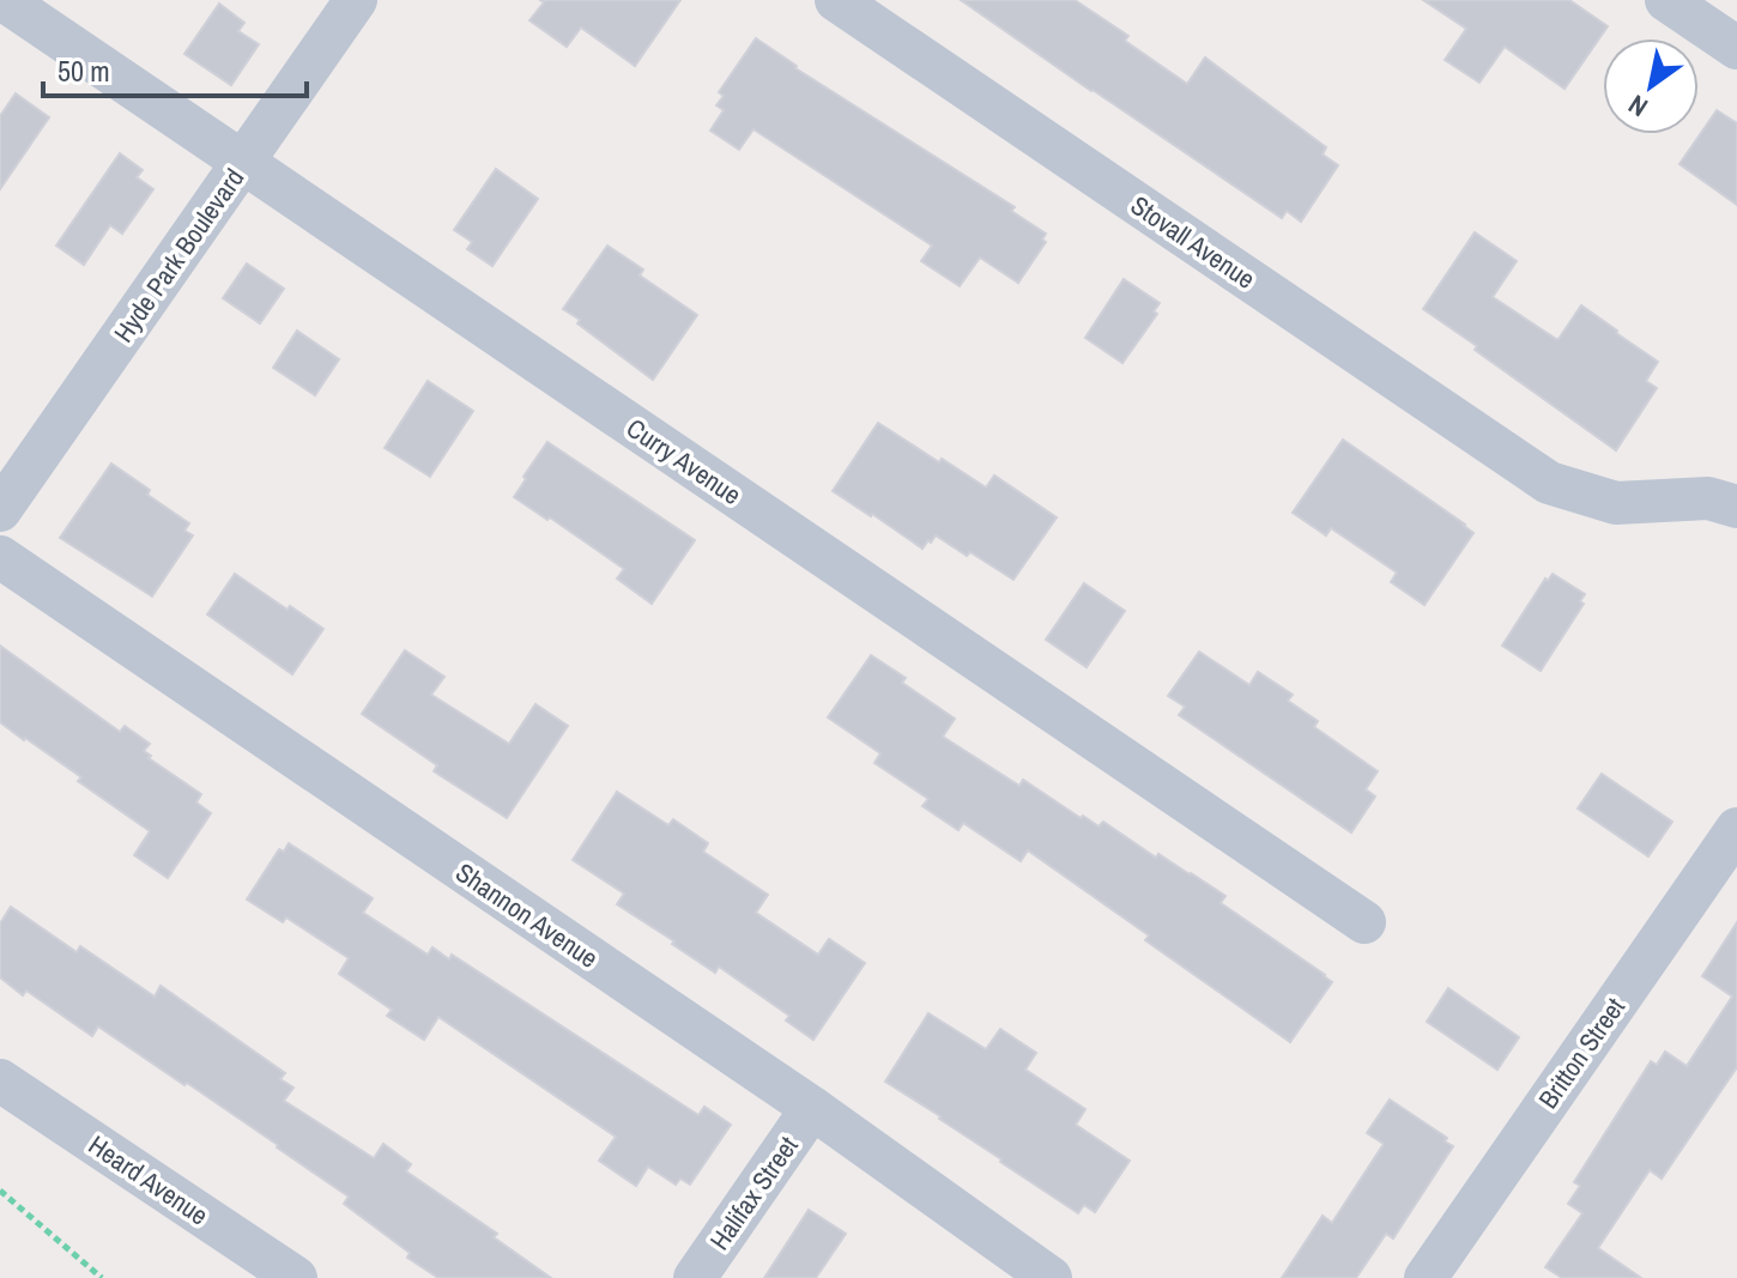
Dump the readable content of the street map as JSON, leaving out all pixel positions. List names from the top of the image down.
{
  "streets": {
    "street": [
      "Stovall Avenue",
      "Hyde Park Boulevard",
      "Curry Avenue",
      "Shannon Avenue",
      "Britton Street",
      "Heard Avenue",
      "Halifax Street"
    ]
  },
  "crossings": [
    ["Hyde Park Boulevard", "Curry Avenue"],
    ["Shannon Avenue", "Halifax Street"]
  ],
  "scale_bar": "50 m",
  "north": "bottom left"
}
